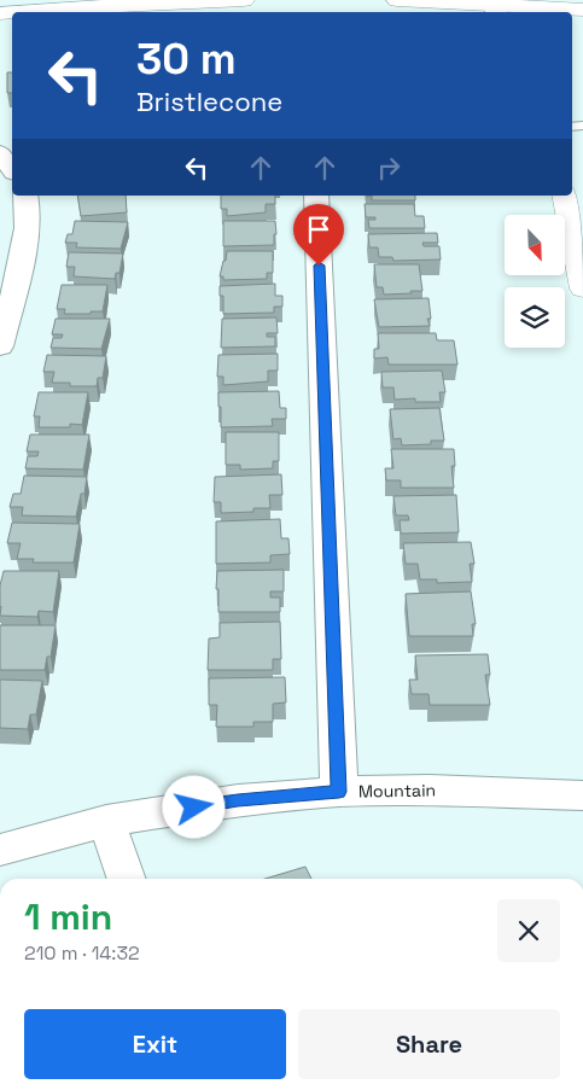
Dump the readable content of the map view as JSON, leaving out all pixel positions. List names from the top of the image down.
{
  "streets": {
    "street": ["Mountain"]
  },
  "north": "bottom right",
  "page": {
    "turn": ["30 m", "Bristlecone"],
    "heading": ["1 min", "210 m · 14:32"],
    "buttons": ["Exit", "Share"]
  }
}
